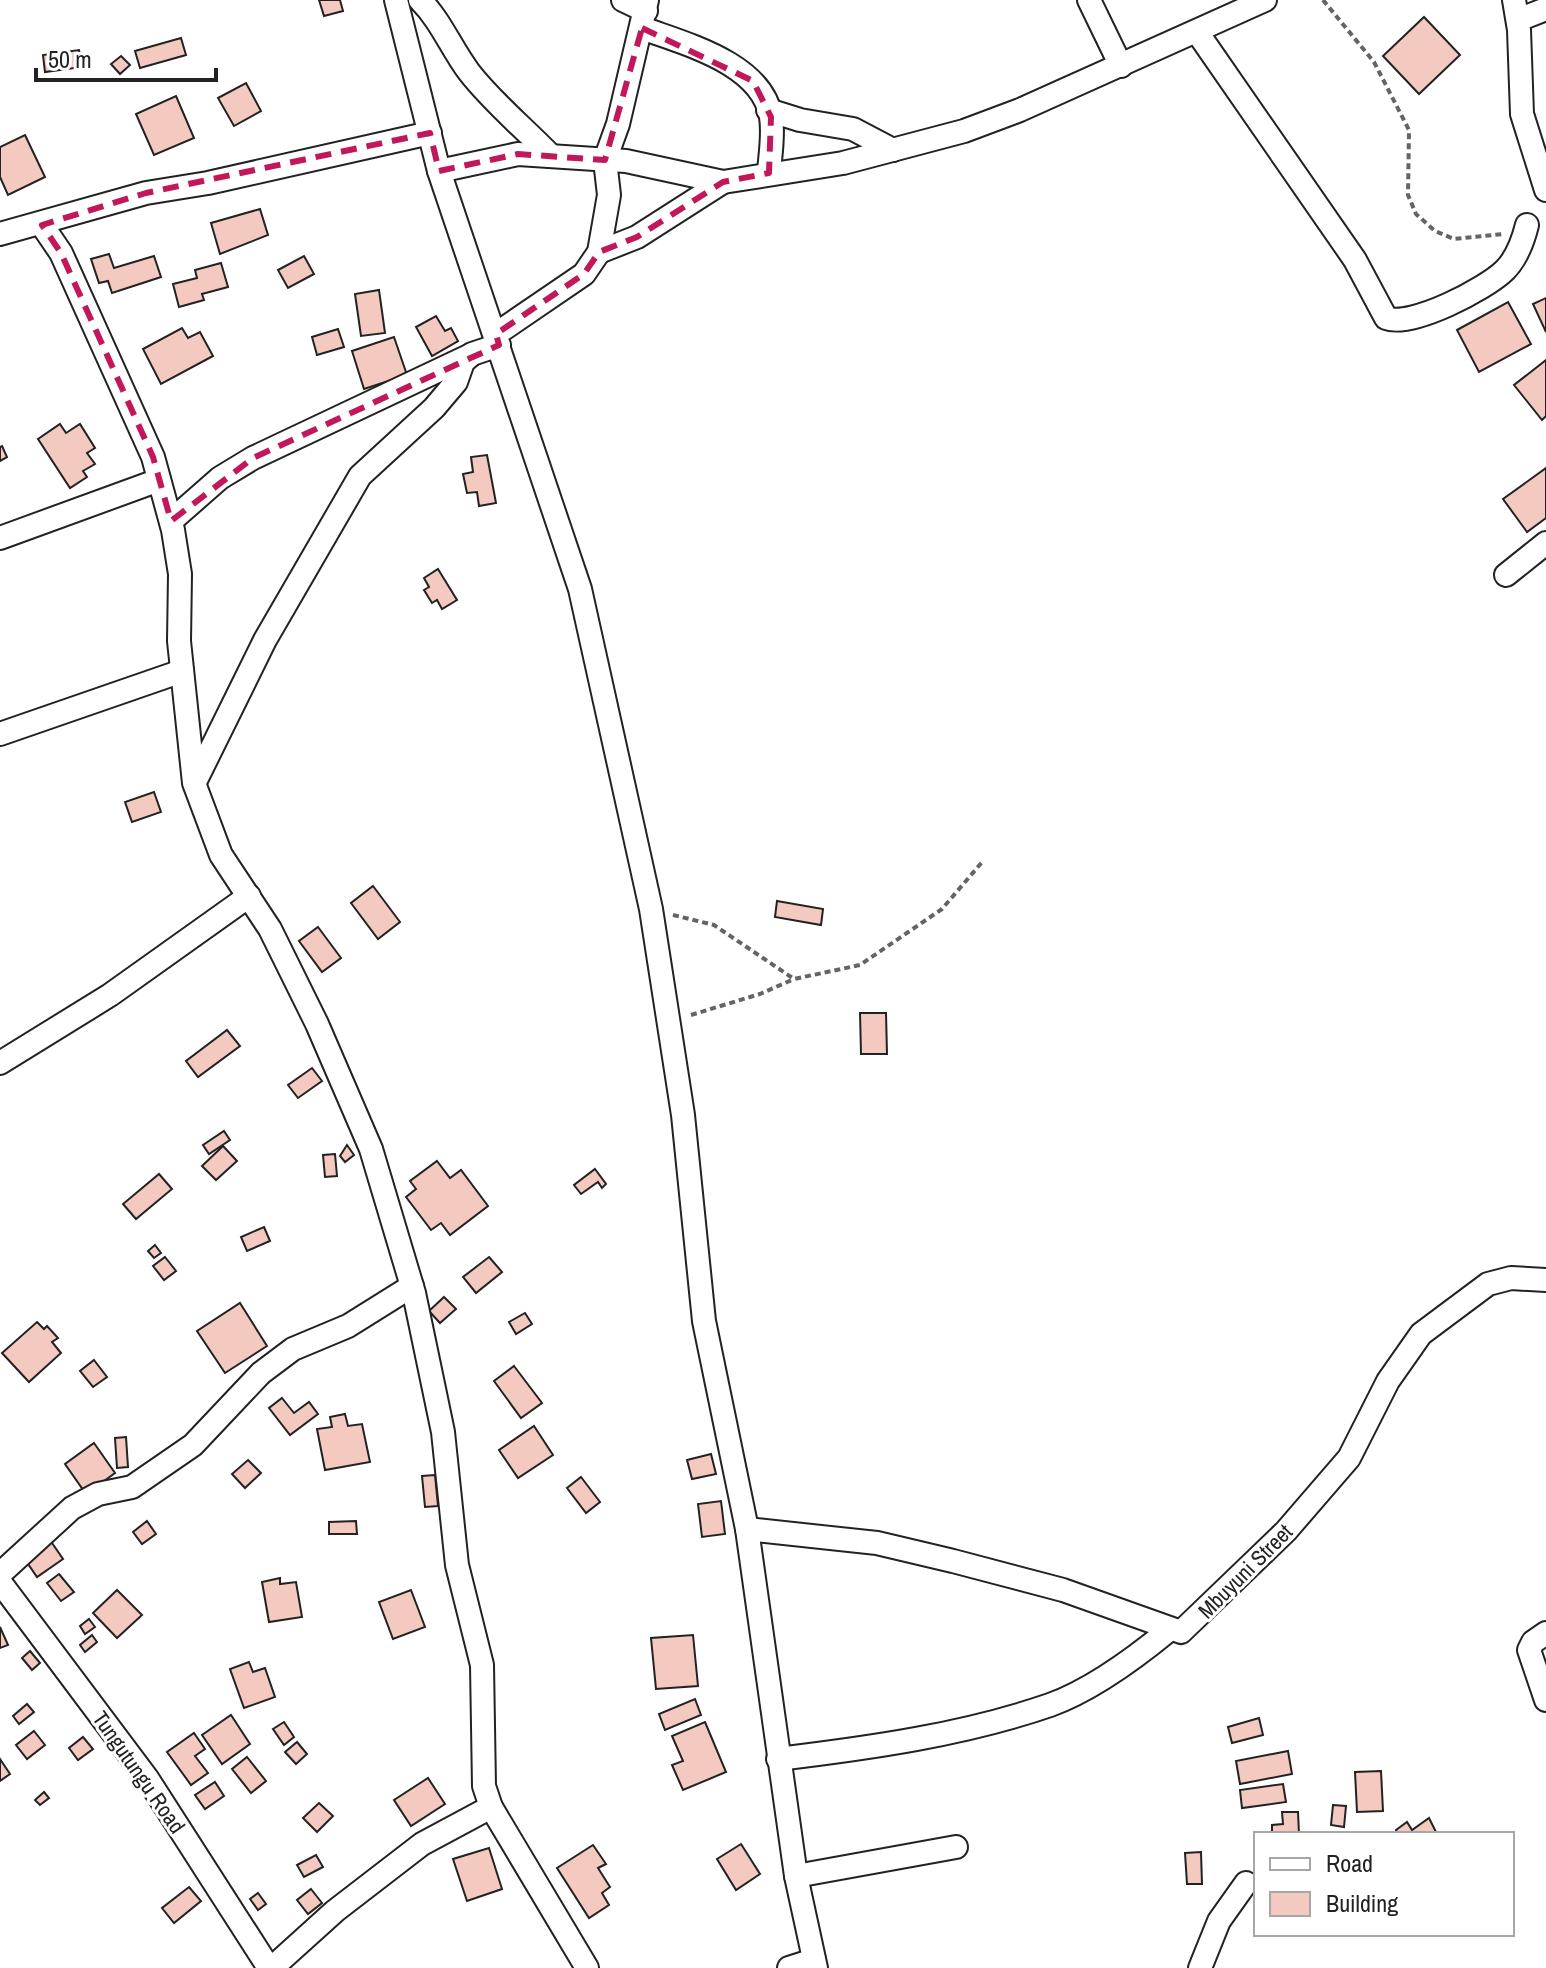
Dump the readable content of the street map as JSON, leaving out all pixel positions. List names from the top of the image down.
{
  "streets": {
    "street": ["Mbuyuni Street", "Tungutungu Road"]
  },
  "legend": ["Road", "Building"],
  "scale_bar": "50 m"
}
